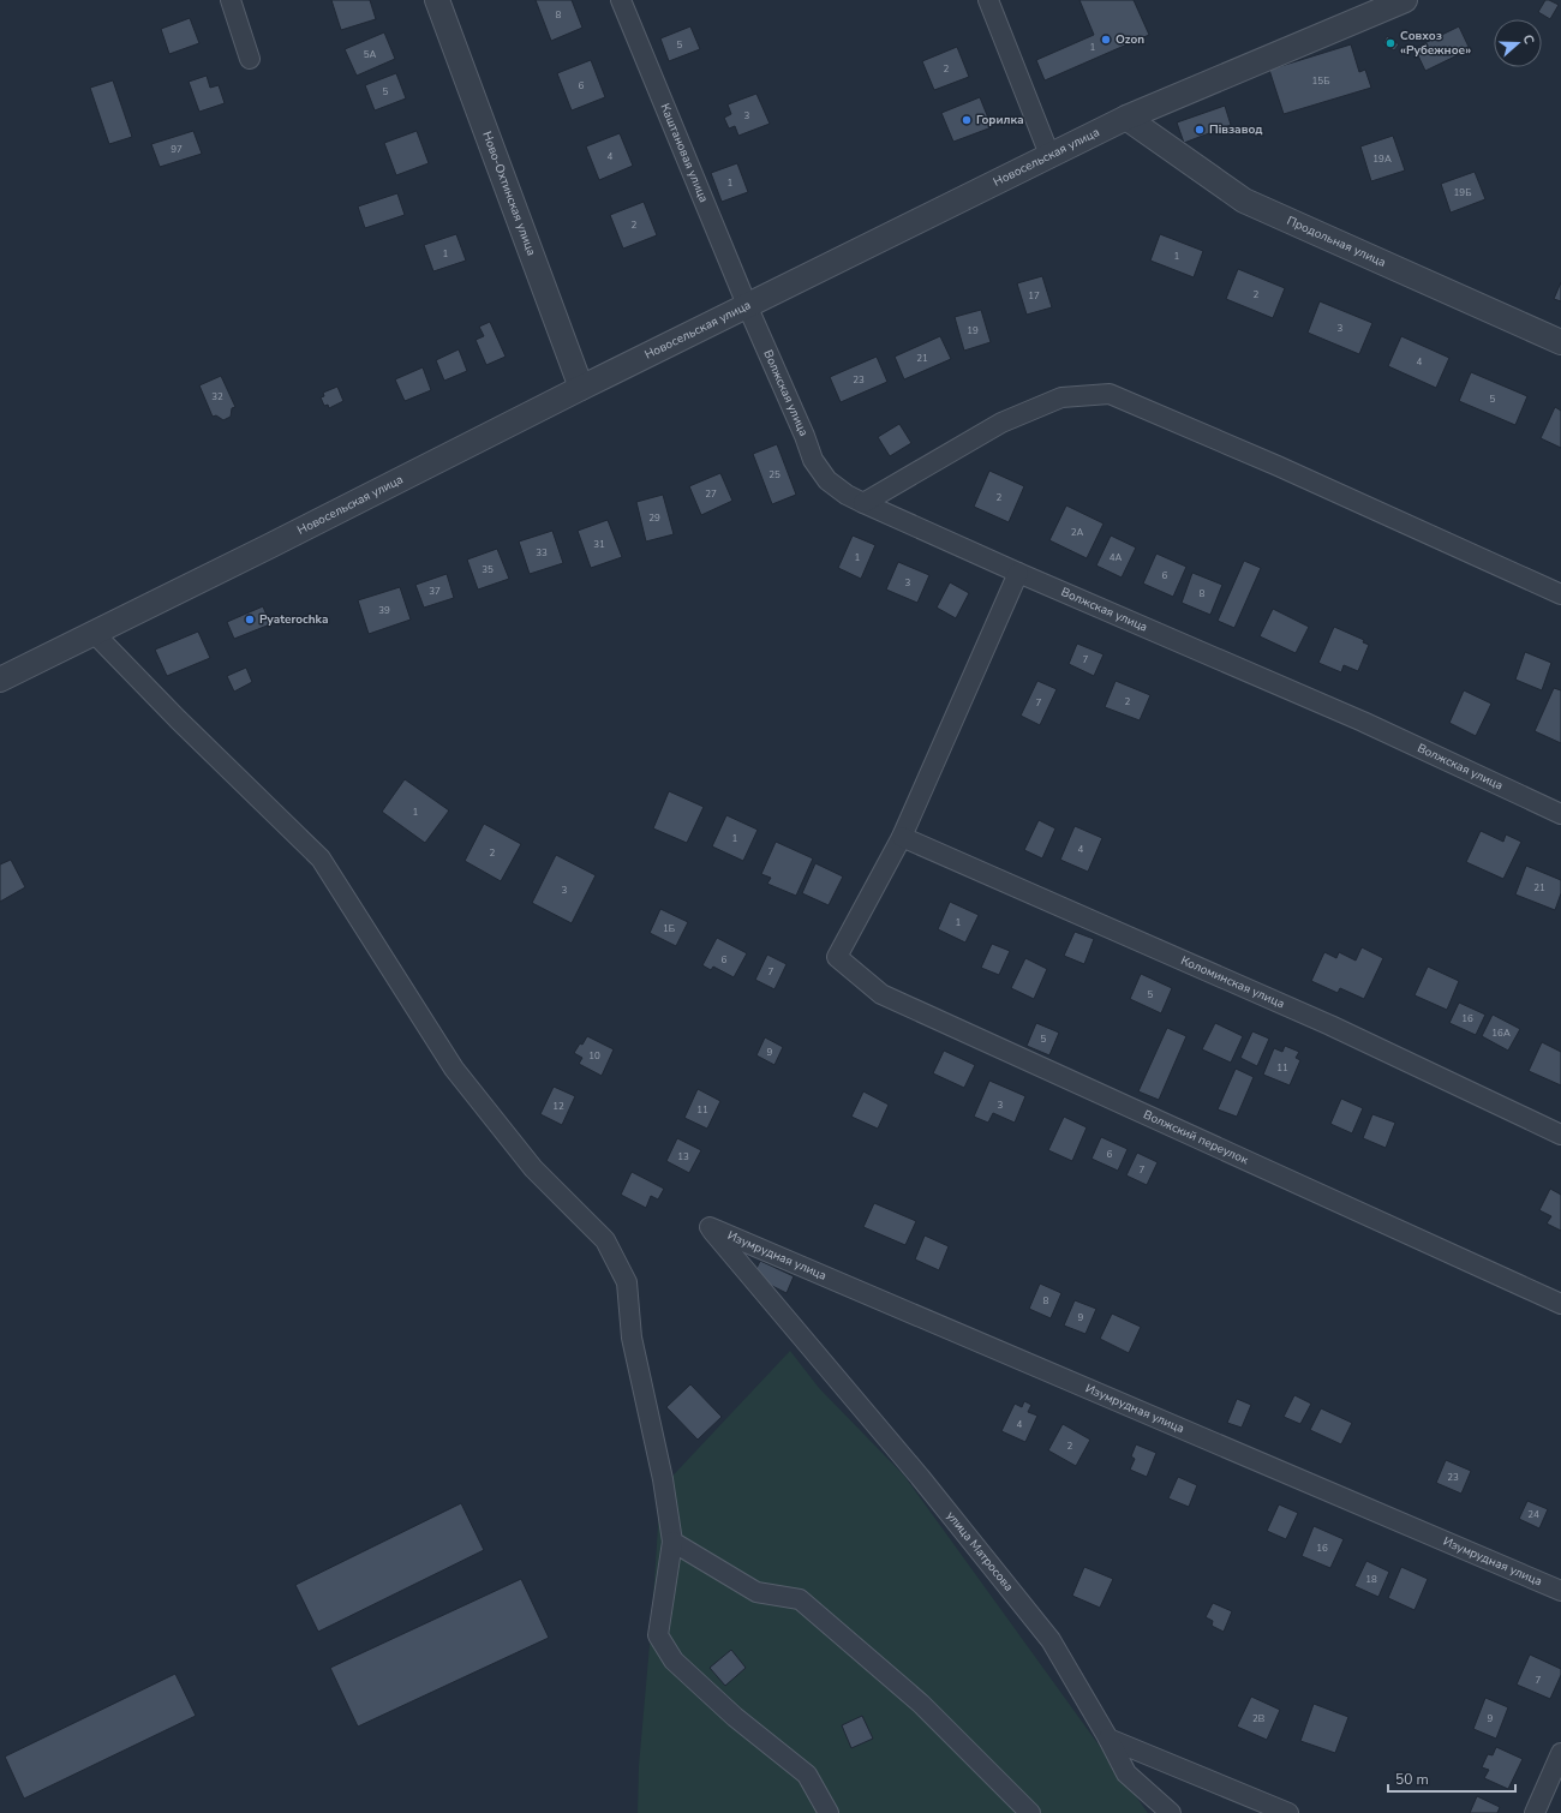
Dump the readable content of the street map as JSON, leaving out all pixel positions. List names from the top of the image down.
{
  "streets": {
    "street": [
      "Каштановая улица",
      "Новосельская улица",
      "Ново-Охтинская улица",
      "Продольная улица",
      "Волжская улица",
      "Коломинская улица",
      "Волжский переулок",
      "Изумрудная улица",
      "улица Матросова"
    ]
  },
  "crossings": [
    ["Каштановая улица", "Новосельская улица"],
    ["Каштановая улица", "Волжская улица"],
    ["Новосельская улица", "Ново-Охтинская улица"],
    ["Новосельская улица", "Продольная улица"],
    ["Новосельская улица", "Волжская улица"],
    ["Коломинская улица", "Волжский переулок"],
    ["Изумрудная улица", "улица Матросова"]
  ],
  "places": [
    "Ozon",
    "Совхоз «Рубежное»",
    "Горилка",
    "Пiвзавод",
    "Pyaterochka"
  ],
  "house_numbers": [
    "8",
    "5",
    "1",
    "5А",
    "2",
    "15Б",
    "6",
    "5",
    "3",
    "97",
    "4",
    "19А",
    "1",
    "19Б",
    "2",
    "1",
    "1",
    "2",
    "17",
    "3",
    "19",
    "21",
    "4",
    "23",
    "32",
    "5",
    "25",
    "27",
    "2",
    "29",
    "2А",
    "31",
    "33",
    "1",
    "4А",
    "35",
    "6",
    "3",
    "37",
    "8",
    "39",
    "7",
    "2",
    "7",
    "1",
    "1",
    "4",
    "2",
    "21",
    "3",
    "1",
    "1Б",
    "6",
    "7",
    "5",
    "16",
    "16А",
    "5",
    "9",
    "10",
    "11",
    "3",
    "12",
    "11",
    "6",
    "13",
    "7",
    "8",
    "9",
    "4",
    "2",
    "23",
    "24",
    "16",
    "18",
    "7",
    "2В",
    "9"
  ],
  "scale_bar": "50 m",
  "north": "right"
}
